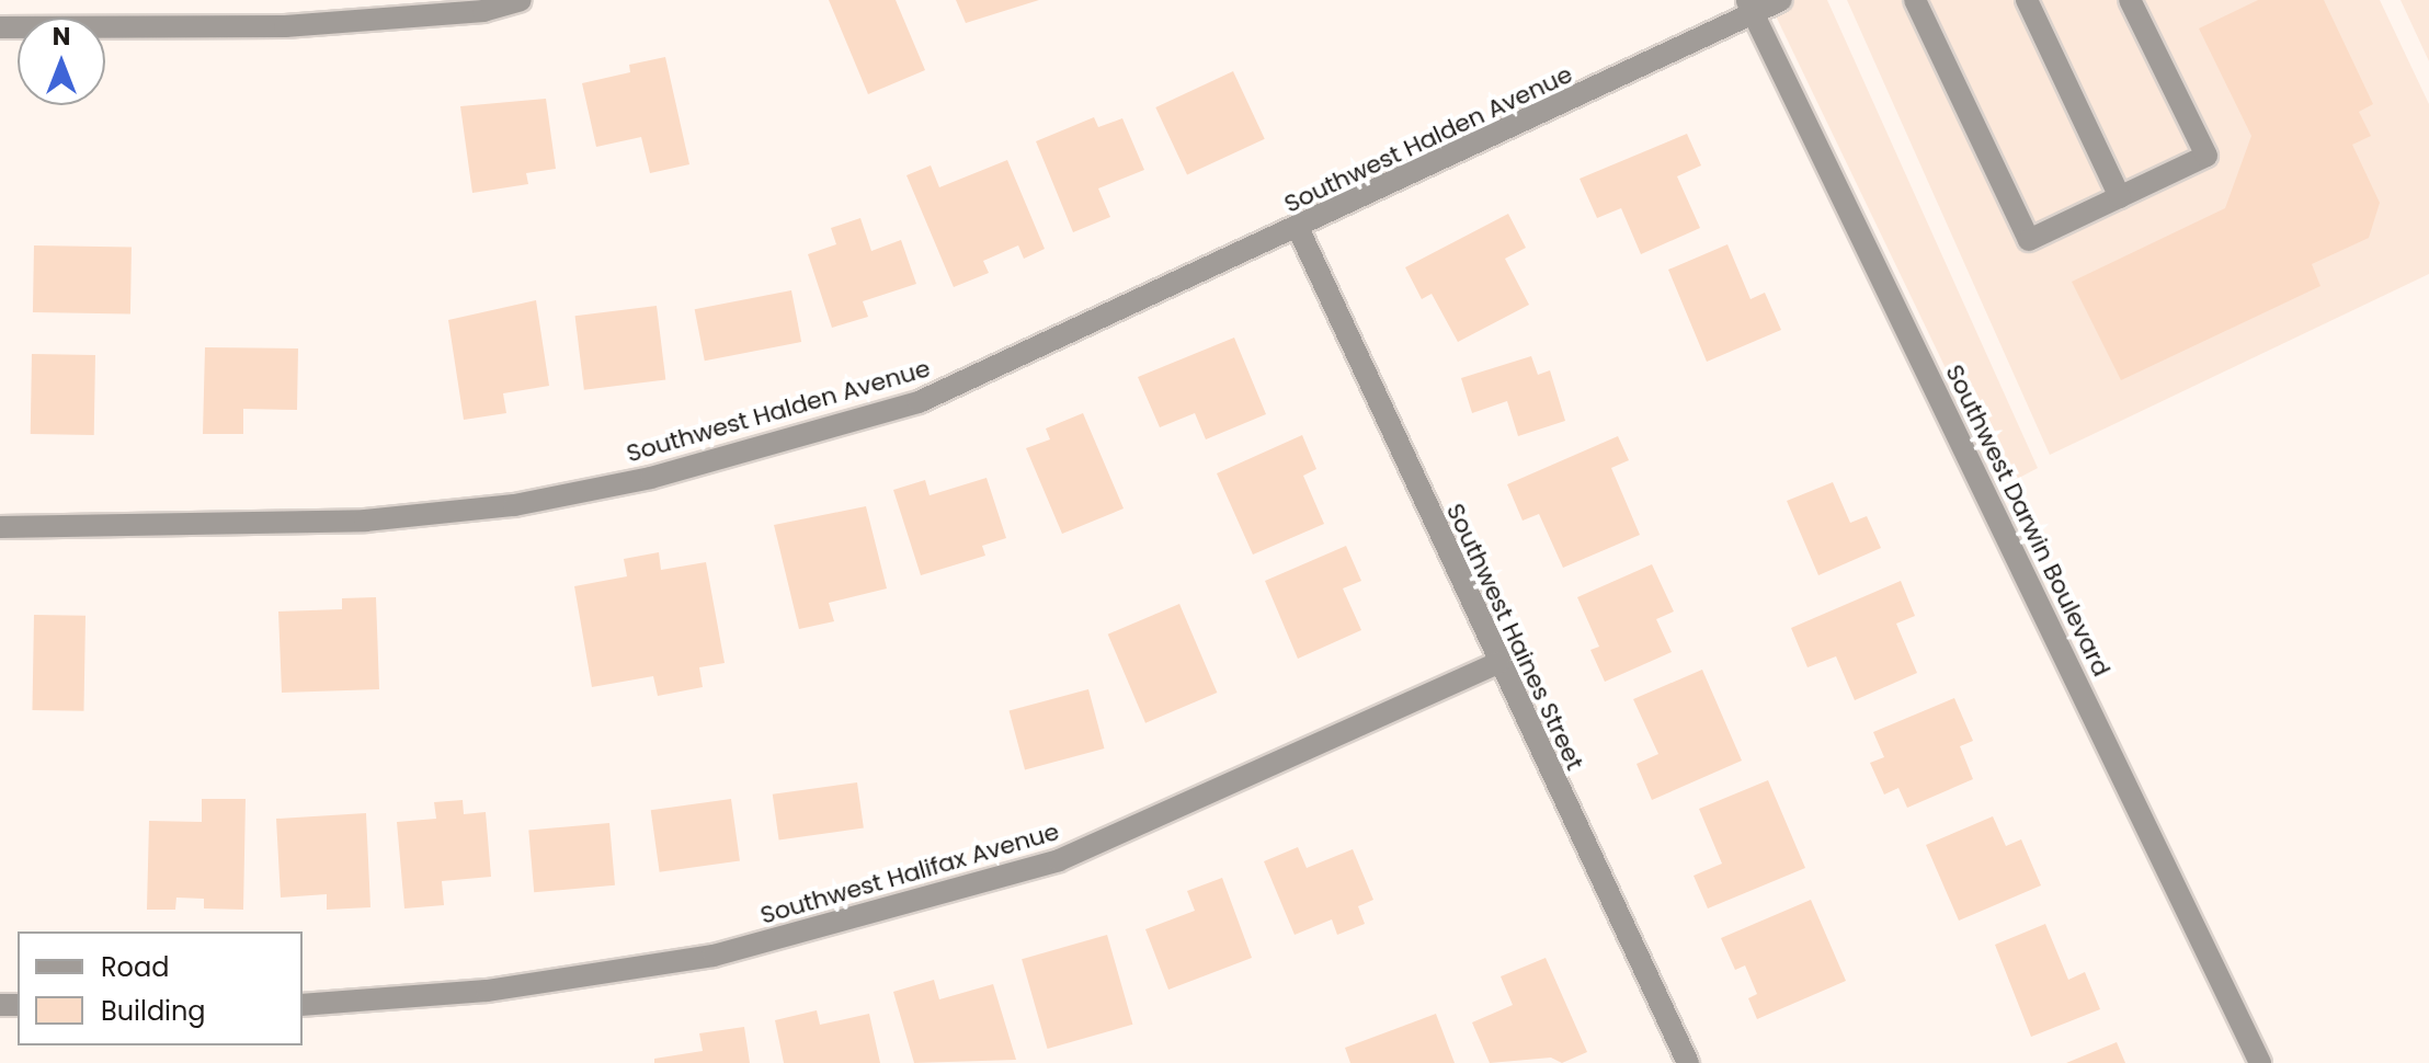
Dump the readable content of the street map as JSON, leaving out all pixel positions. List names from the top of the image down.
{
  "streets": {
    "street": [
      "Southwest Halden Avenue",
      "Southwest Darwin Boulevard",
      "Southwest Haines Street",
      "Southwest Halifax Avenue"
    ]
  },
  "crossings": [
    ["Southwest Halden Avenue", "Southwest Darwin Boulevard"],
    ["Southwest Halden Avenue", "Southwest Haines Street"],
    ["Southwest Haines Street", "Southwest Halifax Avenue"]
  ],
  "legend": ["Road", "Building"],
  "north": "top"
}
